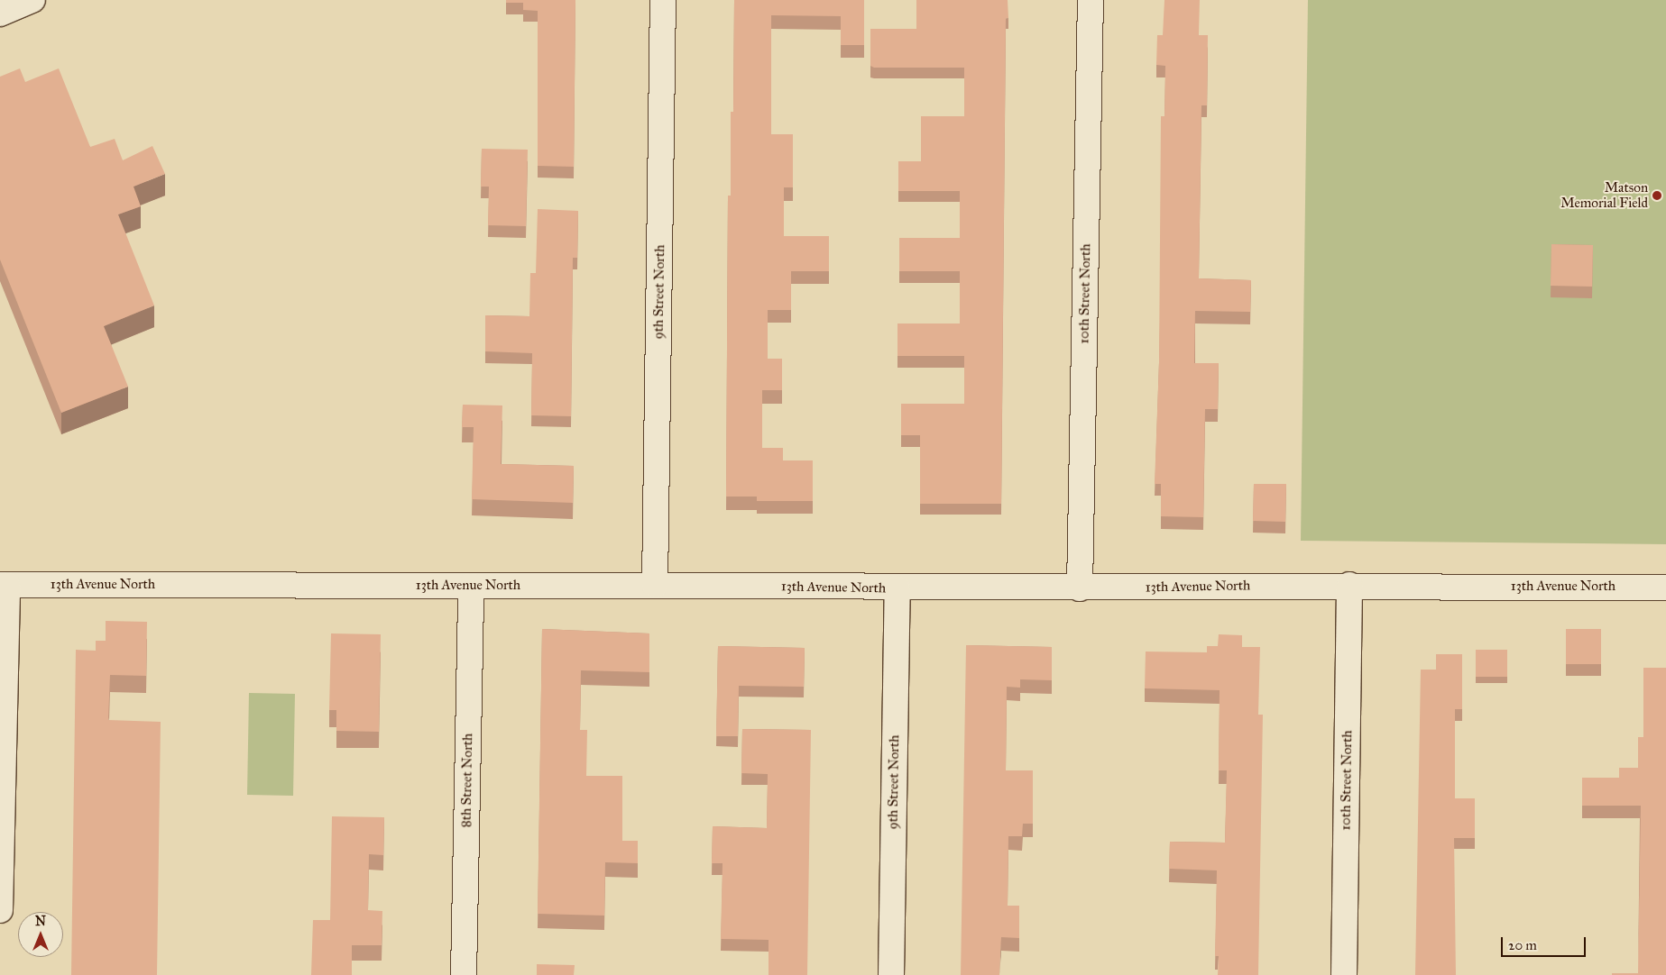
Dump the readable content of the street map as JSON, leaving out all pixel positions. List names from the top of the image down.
{
  "streets": {
    "street": [
      "9th Street North",
      "10th Street North",
      "13th Avenue North",
      "8th Street North"
    ]
  },
  "crossings": [
    ["9th Street North", "13th Avenue North"],
    ["10th Street North", "13th Avenue North"],
    ["13th Avenue North", "8th Street North"]
  ],
  "places": ["Matson Memorial Field"],
  "scale_bar": "20 m",
  "north": "top"
}
